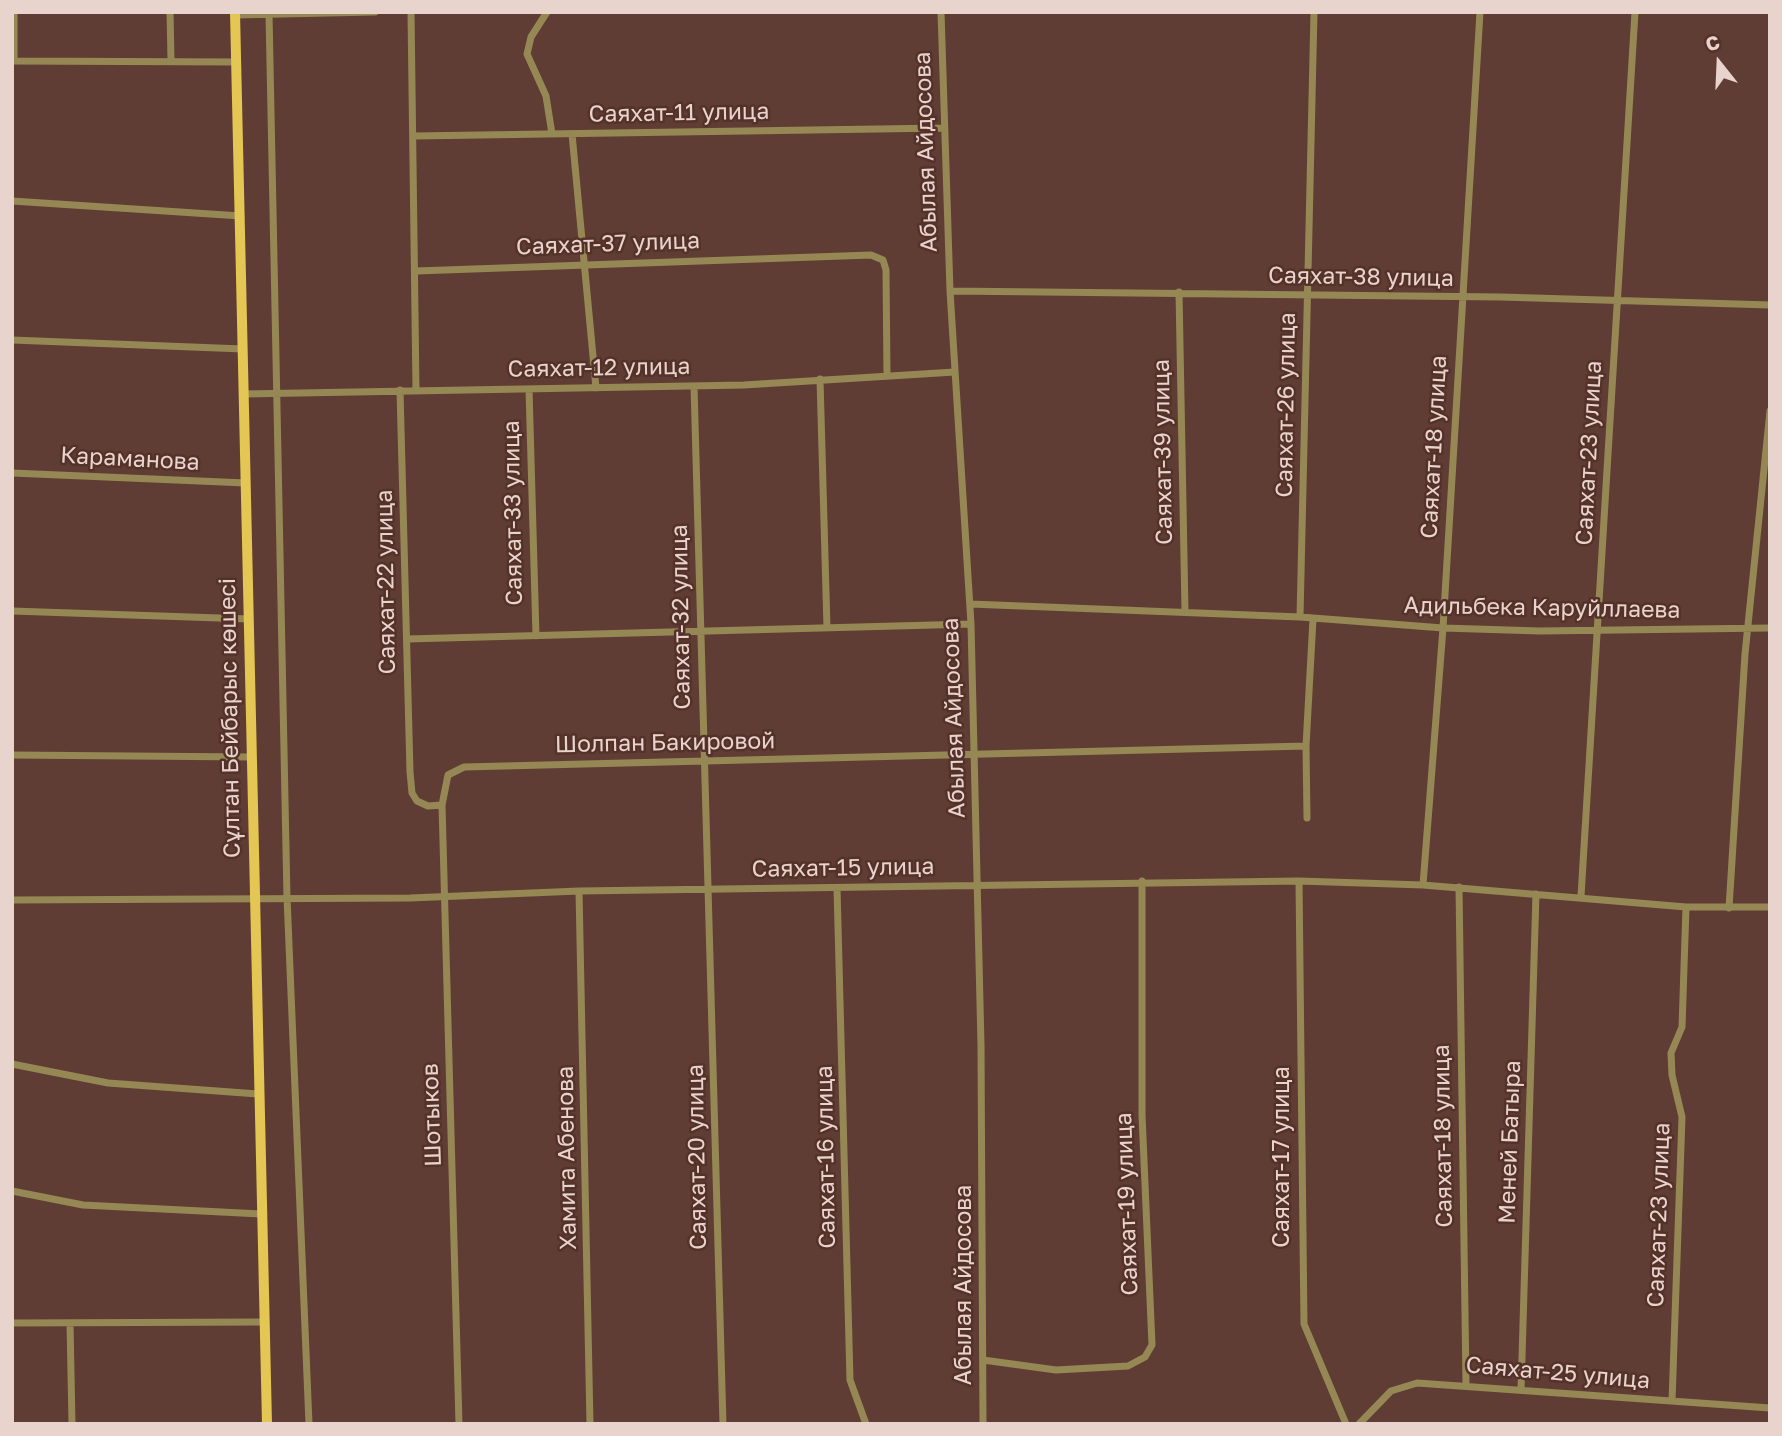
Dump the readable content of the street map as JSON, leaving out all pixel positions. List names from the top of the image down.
{
  "streets": {
    "main road": ["Сұлтан Бейбарыс көшесі"],
    "street": [
      "Саяхат-11 улица",
      "Абылая Айдосова",
      "Саяхат-37 улица",
      "Саяхат-38 улица",
      "Саяхат-12 улица",
      "Саяхат-26 улица",
      "Саяхат-18 улица",
      "Саяхат-39 улица",
      "Саяхат-23 улица",
      "Караманова",
      "Саяхат-33 улица",
      "Саяхат-22 улица",
      "Адильбека Каруйллаева",
      "Саяхат-32 улица",
      "Шолпан Бакировой",
      "Саяхат-15 улица",
      "Шотыков",
      "Меней Батыра",
      "Саяхат-20 улица",
      "Саяхат-16 улица",
      "Саяхат-17 улица",
      "Хамита Абенова",
      "Саяхат-19 улица",
      "Саяхат-25 улица"
    ]
  },
  "crossings": [
    ["Саяхат-11 улица", "Абылая Айдосова"],
    ["Абылая Айдосова", "Саяхат-38 улица"],
    ["Абылая Айдосова", "Саяхат-12 улица"],
    ["Абылая Айдосова", "Шолпан Бакировой"],
    ["Абылая Айдосова", "Саяхат-15 улица"],
    ["Абылая Айдосова", "Саяхат-19 улица"],
    ["Саяхат-37 улица", "Саяхат-12 улица"],
    ["Саяхат-38 улица", "Саяхат-26 улица"],
    ["Саяхат-38 улица", "Саяхат-18 улица"],
    ["Саяхат-38 улица", "Саяхат-39 улица"],
    ["Саяхат-38 улица", "Саяхат-23 улица"],
    ["Саяхат-12 улица", "Саяхат-33 улица"],
    ["Саяхат-12 улица", "Саяхат-22 улица"],
    ["Саяхат-12 улица", "Саяхат-32 улица"],
    ["Саяхат-12 улица", "Сұлтан Бейбарыс көшесі"],
    ["Саяхат-18 улица", "Адильбека Каруйллаева"],
    ["Саяхат-18 улица", "Саяхат-15 улица"],
    ["Саяхат-18 улица", "Саяхат-25 улица"],
    ["Саяхат-23 улица", "Адильбека Каруйллаева"],
    ["Саяхат-23 улица", "Саяхат-15 улица"],
    ["Саяхат-23 улица", "Саяхат-25 улица"],
    ["Караманова", "Сұлтан Бейбарыс көшесі"],
    ["Саяхат-22 улица", "Шолпан Бакировой"],
    ["Саяхат-22 улица", "Шотыков"],
    ["Саяхат-32 улица", "Шолпан Бакировой"],
    ["Саяхат-32 улица", "Саяхат-15 улица"],
    ["Саяхат-32 улица", "Саяхат-20 улица"],
    ["Сұлтан Бейбарыс көшесі", "Саяхат-15 улица"],
    ["Шолпан Бакировой", "Шотыков"],
    ["Саяхат-15 улица", "Шотыков"],
    ["Саяхат-15 улица", "Меней Батыра"],
    ["Саяхат-15 улица", "Саяхат-20 улица"],
    ["Саяхат-15 улица", "Саяхат-16 улица"],
    ["Саяхат-15 улица", "Саяхат-17 улица"],
    ["Саяхат-15 улица", "Хамита Абенова"],
    ["Саяхат-15 улица", "Саяхат-19 улица"],
    ["Меней Батыра", "Саяхат-25 улица"]
  ],
  "north": "top"
}
